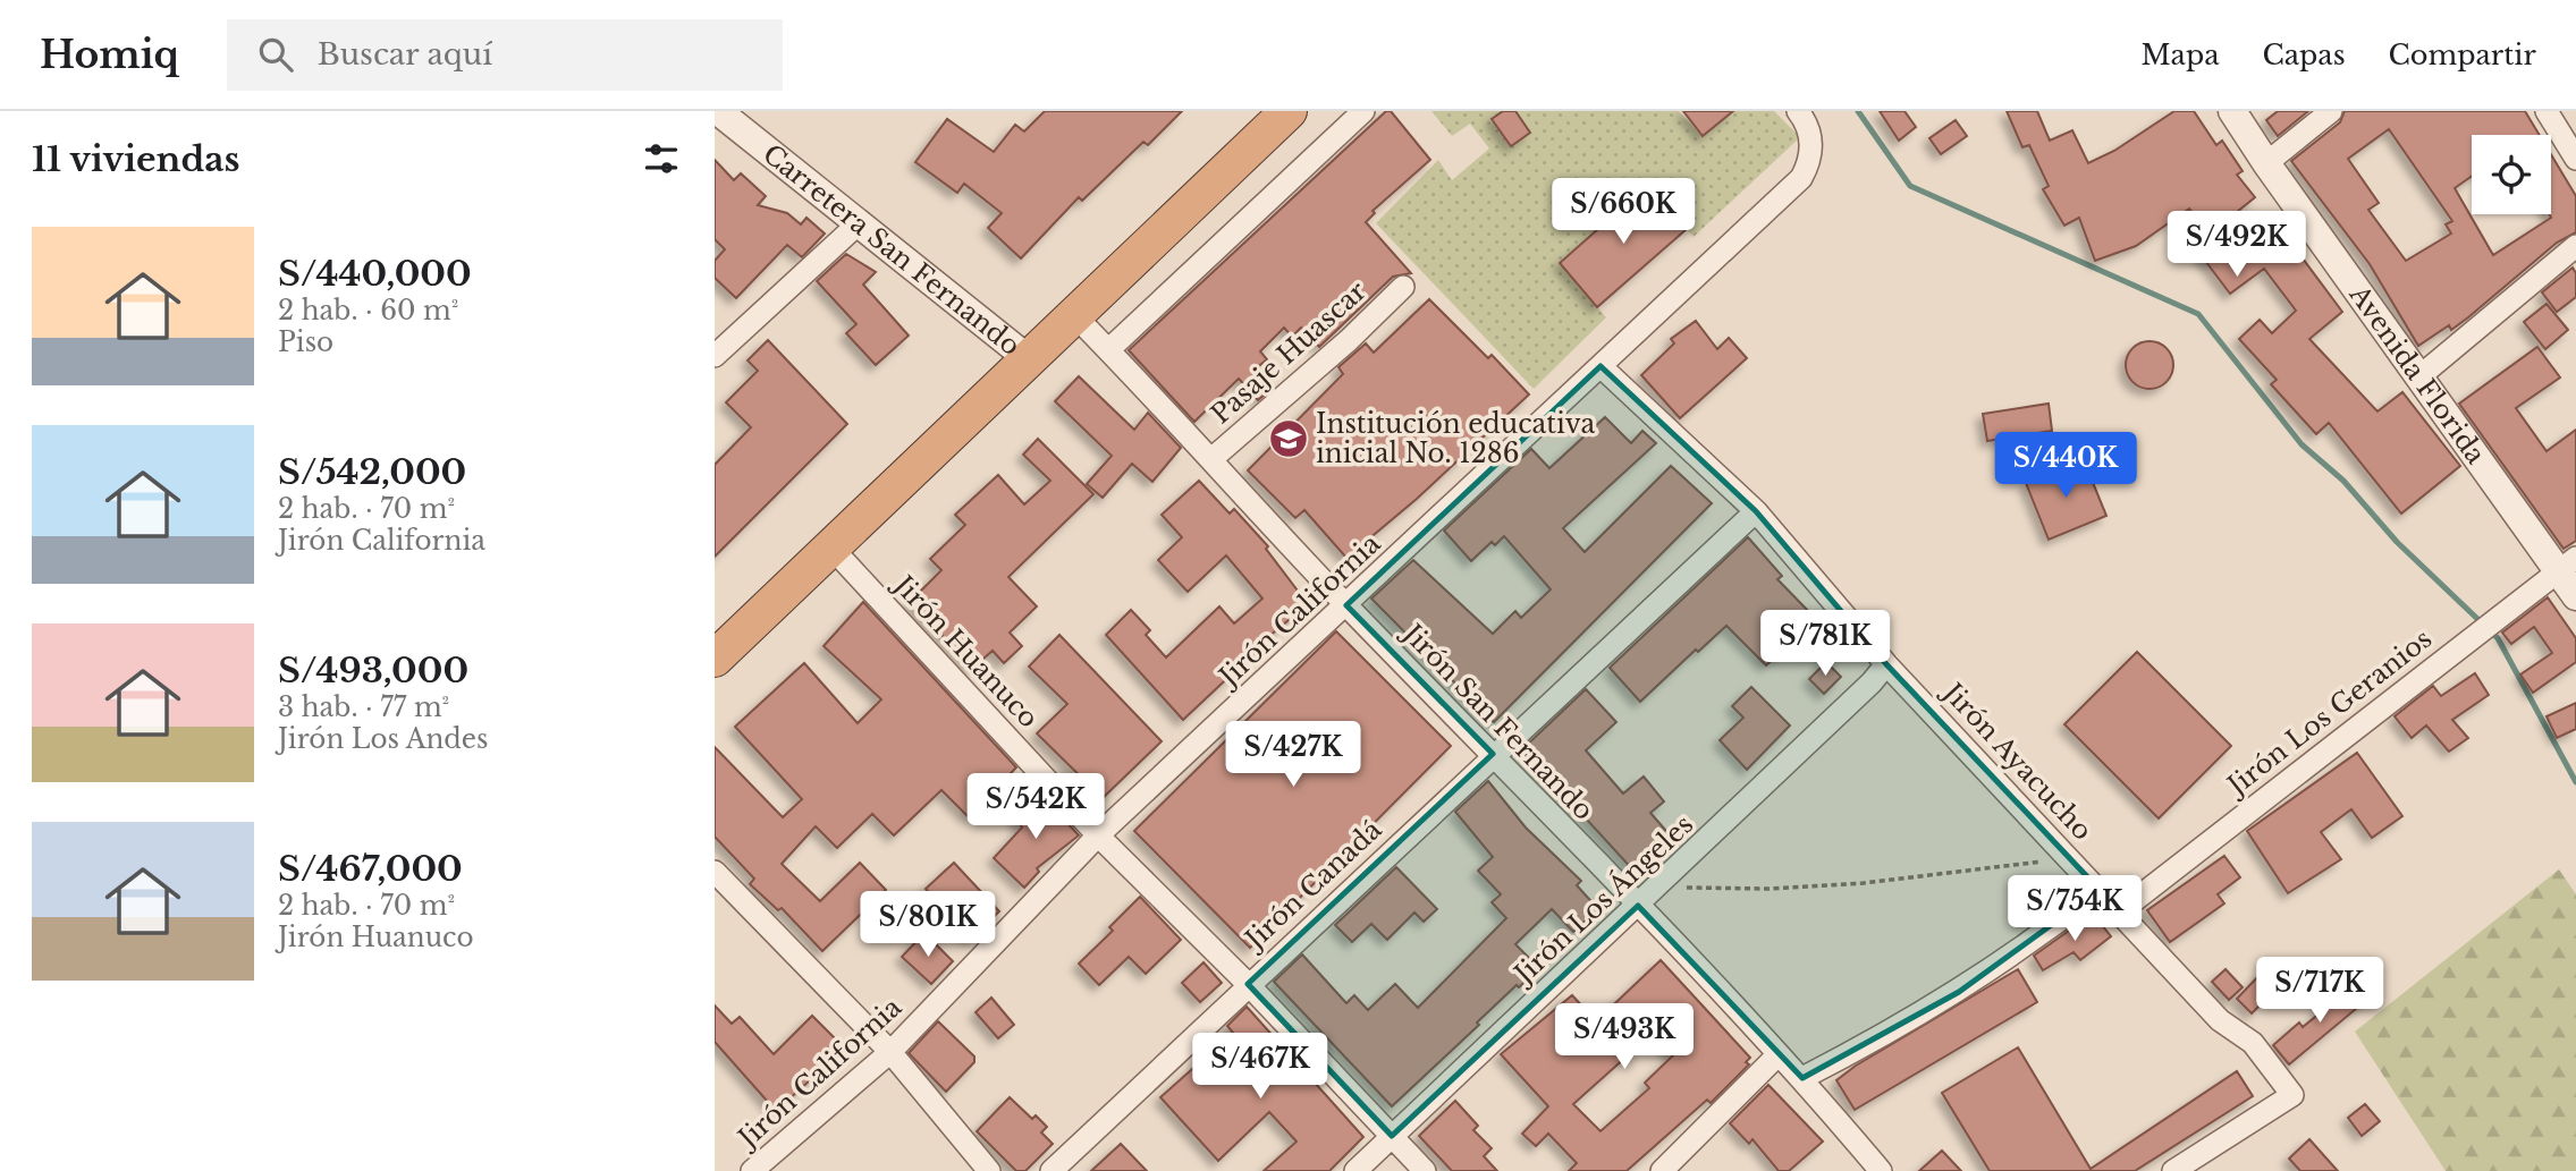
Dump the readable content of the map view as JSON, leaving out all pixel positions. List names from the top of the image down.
{
  "streets": {
    "street": [
      "Carretera San Fernando",
      "Pasaje Huascar",
      "Avenida Florida",
      "Jirón California",
      "Jirón Huanuco",
      "Jirón Los Geranios",
      "Jirón San Fernando",
      "Jirón Ayacucho",
      "Jirón Canadá",
      "Jirón Los Ángeles"
    ]
  },
  "crossings": [
    ["Pasaje Huascar", "Jirón San Fernando"],
    ["Avenida Florida", "Jirón Los Geranios"],
    ["Jirón California", "Jirón Huanuco"],
    ["Jirón California", "Jirón San Fernando"],
    ["Jirón California", "Jirón Ayacucho"],
    ["Jirón Huanuco", "Jirón Canadá"],
    ["Jirón Huanuco", "Jirón Los Ángeles"],
    ["Jirón Los Geranios", "Jirón Ayacucho"],
    ["Jirón San Fernando", "Jirón Canadá"],
    ["Jirón San Fernando", "Jirón Los Ángeles"],
    ["Jirón Ayacucho", "Jirón Canadá"],
    ["Jirón Ayacucho", "Jirón Los Ángeles"]
  ],
  "places": {
    "school or university": ["Institución educativa inicial No. 1286"]
  },
  "page": {
    "header": "Homiq",
    "search": "Buscar aquí",
    "nav": ["Mapa", "Capas", "Compartir"],
    "heading": "11 viviendas",
    "price": [
      "S/660K",
      "S/492K",
      "S/440K",
      "S/781K",
      "S/427K",
      "S/542K",
      "S/754K",
      "S/801K",
      "S/717K",
      "S/493K",
      "S/467K"
    ],
    "list": [
      {
        "name": "S/440,000",
        "note": "2 hab. · 60 m² · Piso"
      },
      {
        "name": "S/542,000",
        "note": "2 hab. · 70 m² · Jirón California"
      },
      {
        "name": "S/493,000",
        "note": "3 hab. · 77 m² · Jirón Los Andes"
      },
      {
        "name": "S/467,000",
        "note": "2 hab. · 70 m² · Jirón Huanuco"
      }
    ]
  }
}
